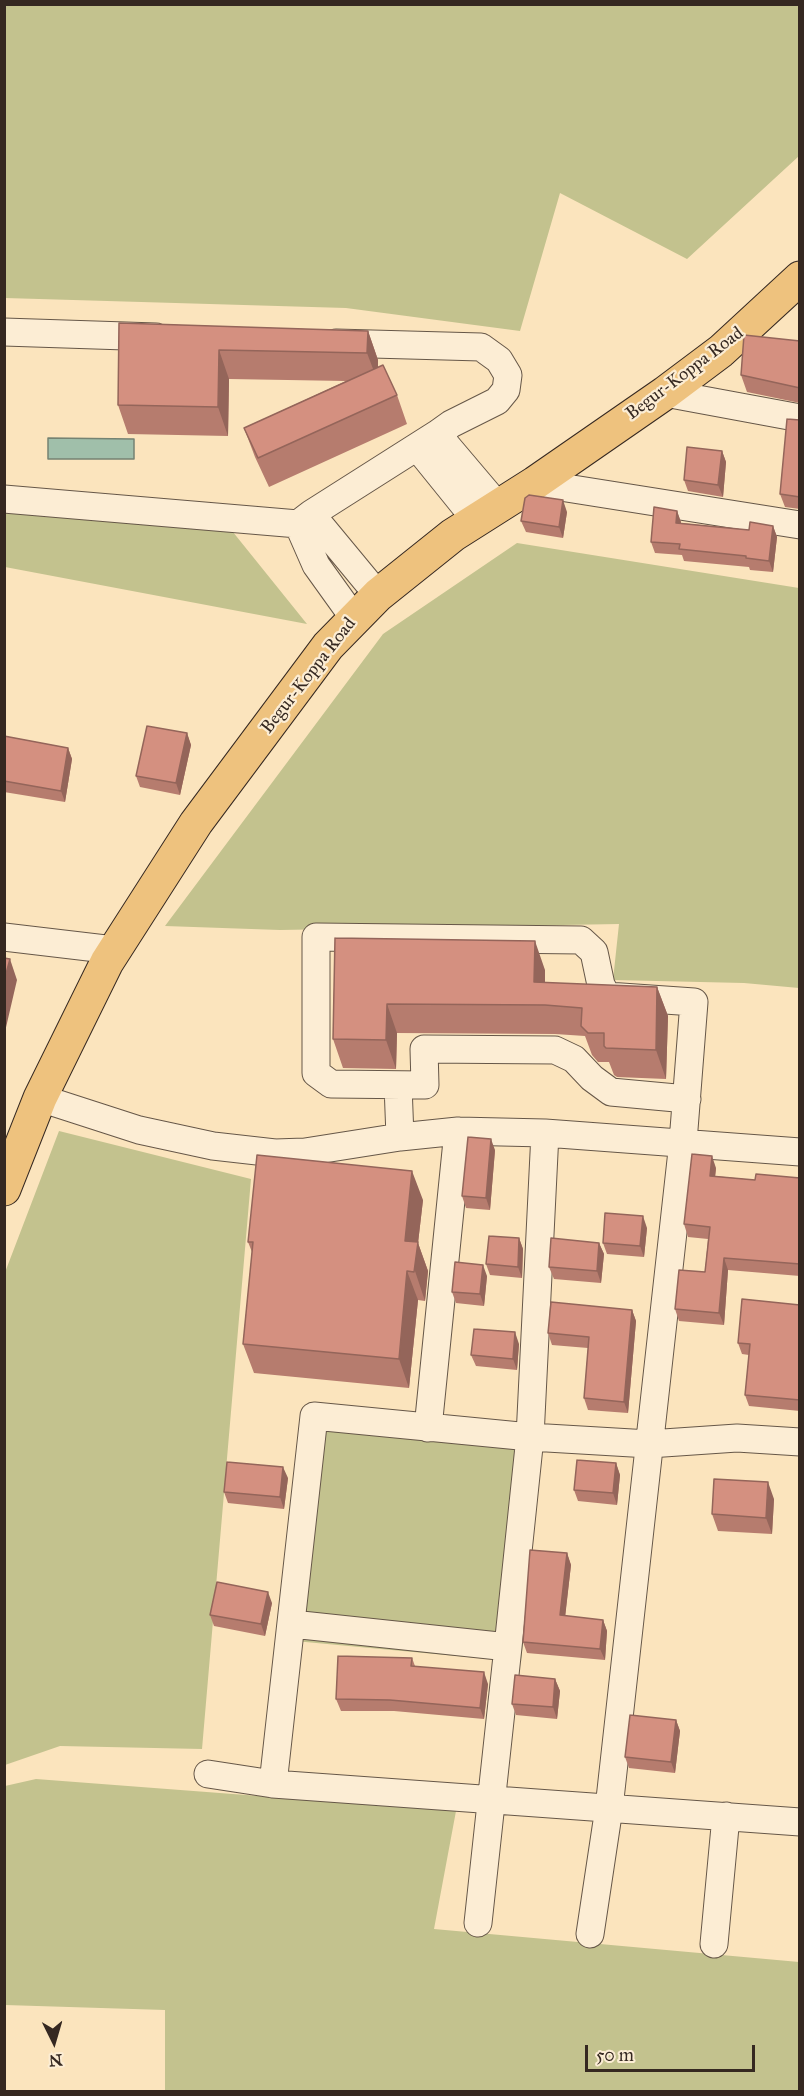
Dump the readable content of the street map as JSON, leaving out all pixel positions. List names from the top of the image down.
{
  "streets": {
    "main road": ["Begur-Koppa Road"]
  },
  "scale_bar": "50 m",
  "north": "bottom"
}
